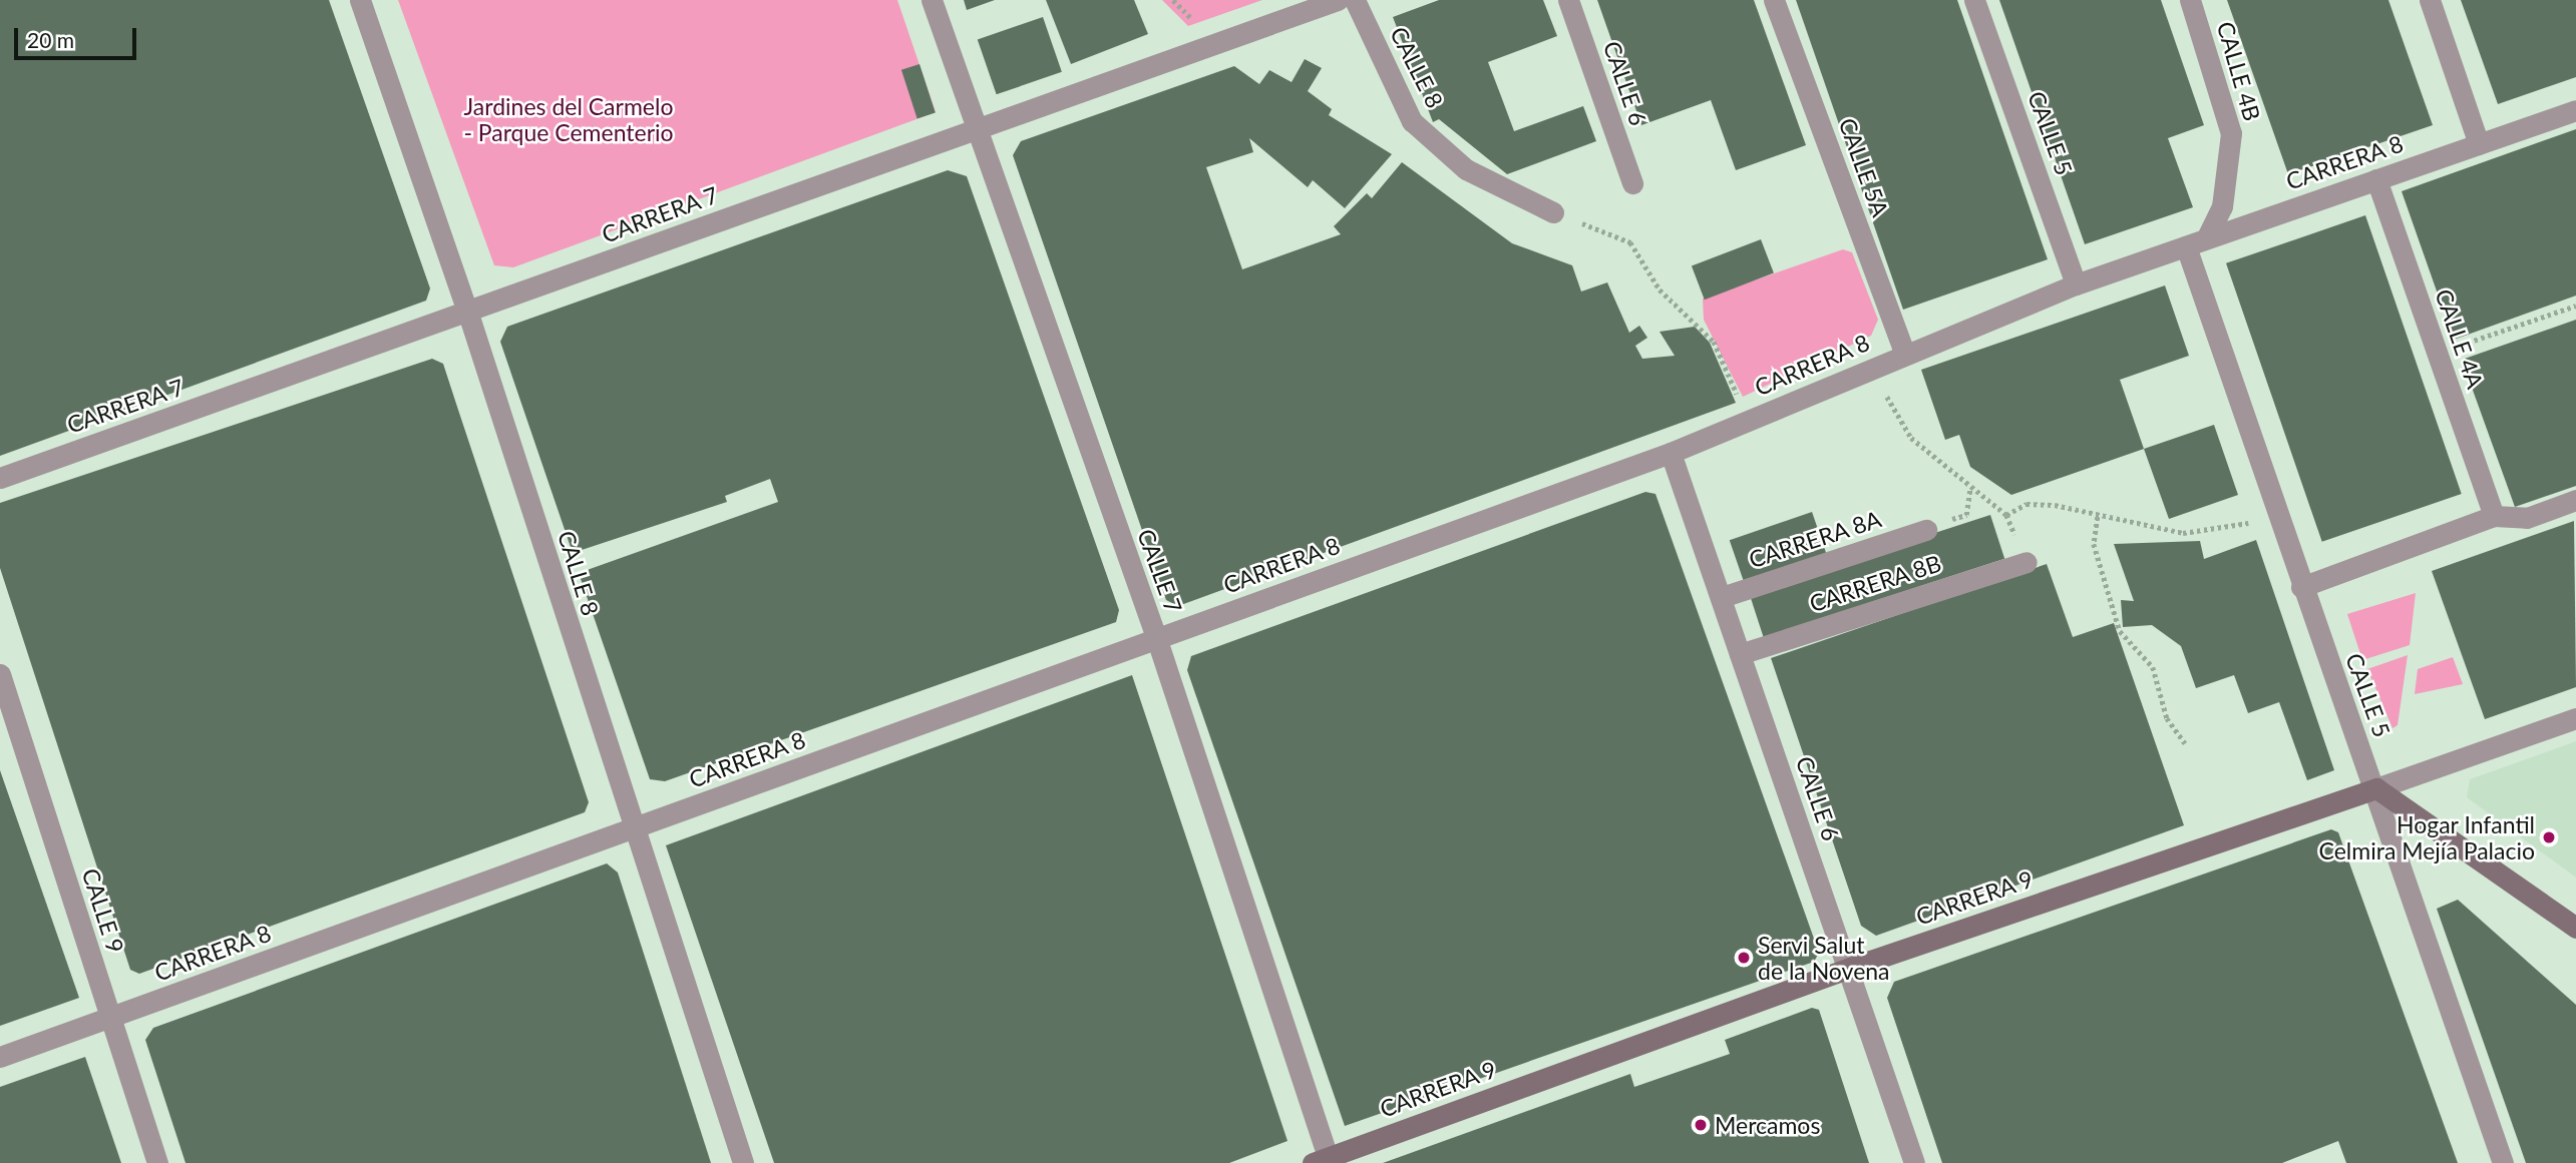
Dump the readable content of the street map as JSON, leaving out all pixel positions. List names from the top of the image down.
{
  "streets": {
    "main road": ["CARRERA 9"],
    "street": [
      "CALLE 8",
      "CALLE 4B",
      "CALLE 6",
      "CALLE 5",
      "CARRERA 8",
      "CALLE 5A",
      "CARRERA 7",
      "CALLE 4A",
      "CARRERA 8A",
      "CALLE 7",
      "CARRERA 8B",
      "CALLE 9"
    ]
  },
  "crossings": [
    ["CALLE 8", "CARRERA 8"],
    ["CALLE 8", "CARRERA 7"],
    ["CALLE 4B", "CARRERA 8"],
    ["CALLE 6", "CARRERA 8"],
    ["CALLE 6", "CARRERA 8A"],
    ["CALLE 6", "CARRERA 8B"],
    ["CALLE 6", "CARRERA 9"],
    ["CALLE 5", "CARRERA 8"],
    ["CALLE 5", "CARRERA 9"],
    ["CARRERA 8", "CALLE 5A"],
    ["CARRERA 8", "CALLE 4A"],
    ["CARRERA 8", "CALLE 7"],
    ["CARRERA 8", "CALLE 9"],
    ["CARRERA 7", "CALLE 7"],
    ["CALLE 7", "CARRERA 9"]
  ],
  "parks": ["Jardines del Carmelo - Parque Cementerio"],
  "places": ["Hogar Infantil Celmira Mejía Palacio", "Servi Salut de la Novena", "Mercamos"],
  "scale_bar": "20 m"
}
